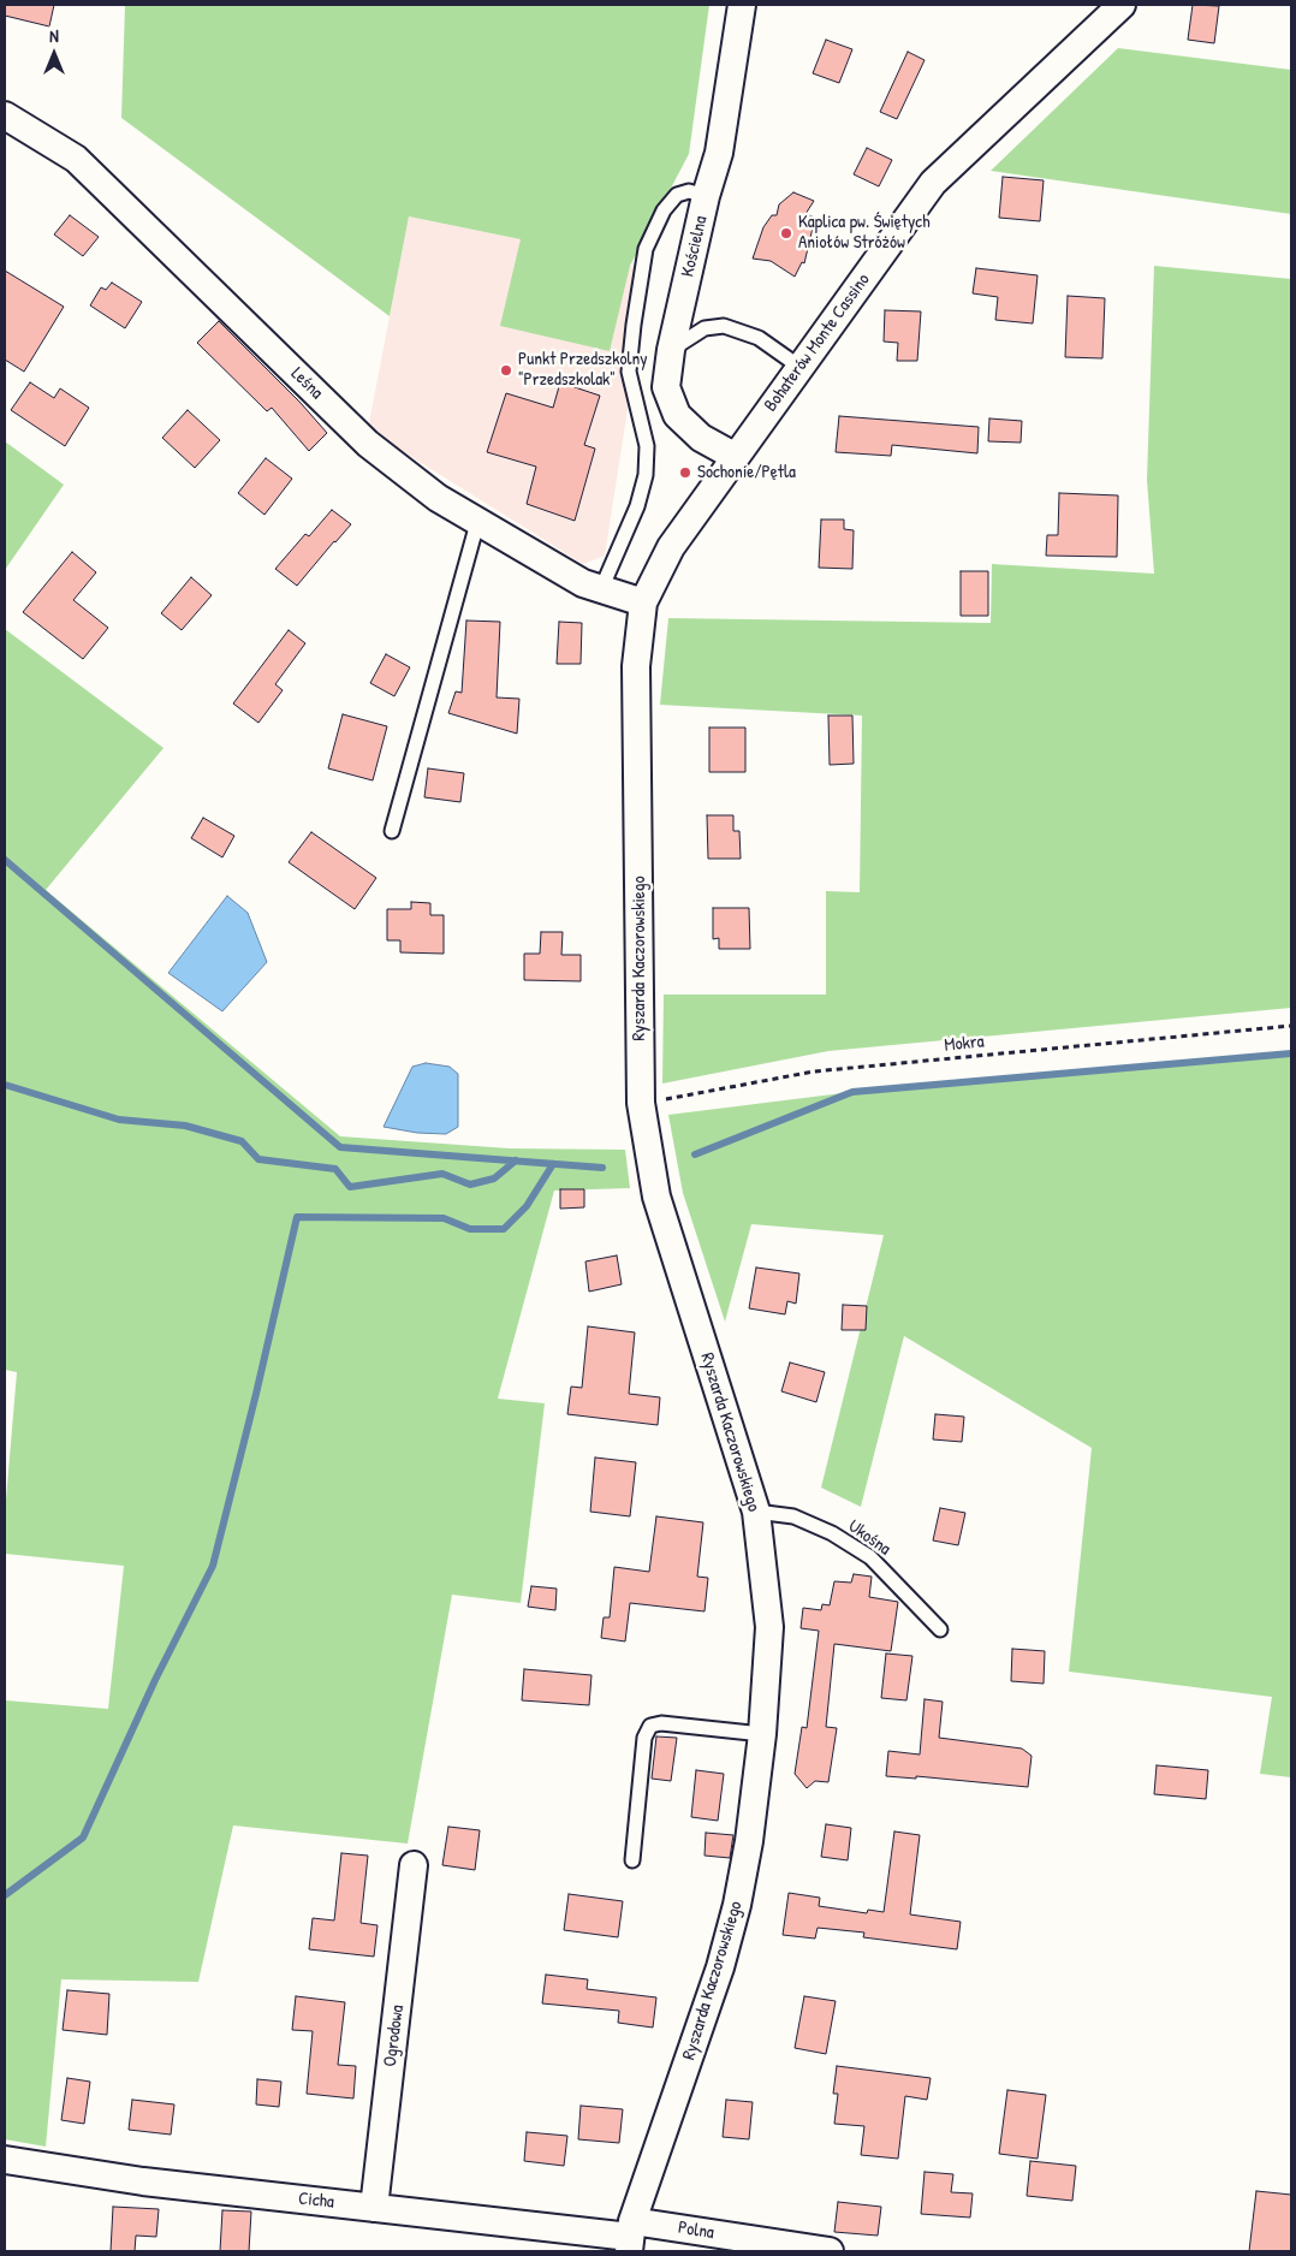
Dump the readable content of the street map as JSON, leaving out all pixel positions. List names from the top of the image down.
{
  "streets": {
    "street": [
      "Kościelna",
      "Bohaterów Monte Cassino",
      "Leśna",
      "Ryszarda Kaczorowskiego",
      "Ogrodowa",
      "Cicha",
      "Polna"
    ],
    "lane": ["Ukośna"],
    "path": ["Mokra"]
  },
  "crossings": [
    ["Kościelna", "Bohaterów Monte Cassino"],
    ["Bohaterów Monte Cassino", "Leśna"],
    ["Bohaterów Monte Cassino", "Ryszarda Kaczorowskiego"],
    ["Leśna", "Ryszarda Kaczorowskiego"],
    ["Ryszarda Kaczorowskiego", "Mokra"],
    ["Ryszarda Kaczorowskiego", "Ukośna"],
    ["Ryszarda Kaczorowskiego", "Cicha"],
    ["Ryszarda Kaczorowskiego", "Polna"],
    ["Ogrodowa", "Cicha"],
    ["Cicha", "Polna"]
  ],
  "places": ["Kaplica pw. Świętych Aniołów Stróżów", "Punkt Przedszkolny \"Przedszkolak\"", "Sochonie/Pętla"],
  "north": "top"
}
